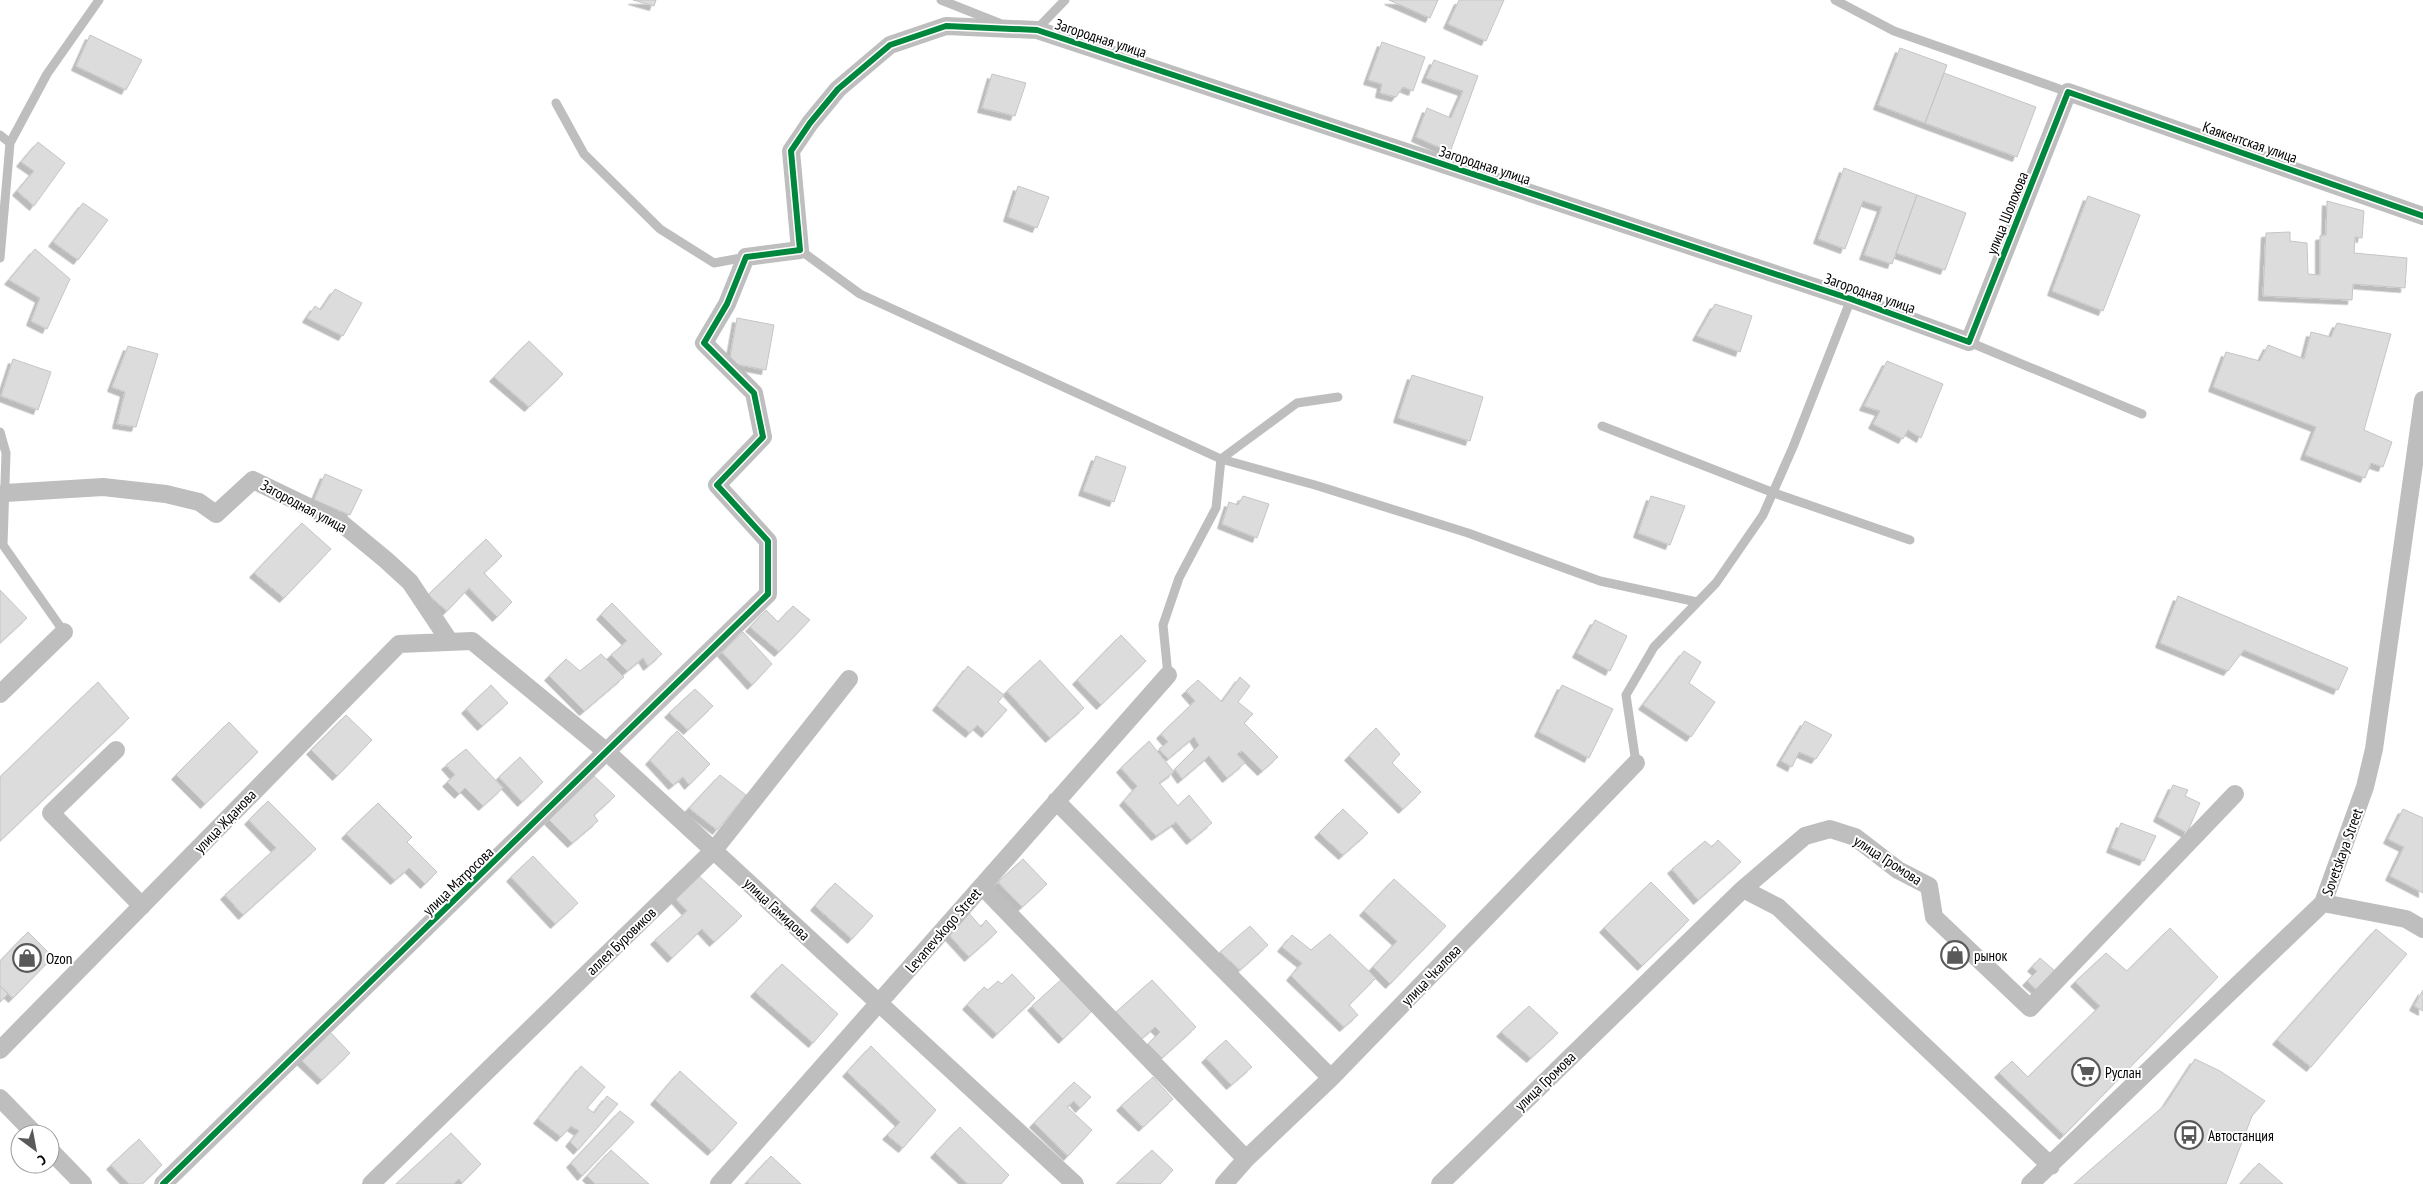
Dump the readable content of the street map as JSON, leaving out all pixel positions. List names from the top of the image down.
{
  "streets": {
    "street": [
      "Загородная улица",
      "Каякентская улица",
      "улица Шолохова",
      "улица Жданова",
      "Sovetskaya Street",
      "улица Громова",
      "улица Матросова",
      "улица Гамидова",
      "Levanevskogo Street",
      "аллея Буровиков",
      "улица Чкалова"
    ]
  },
  "crossings": [
    ["Загородная улица", "улица Шолохова"],
    ["Загородная улица", "улица Жданова"],
    ["Каякентская улица", "улица Шолохова"],
    ["улица Жданова", "улица Гамидова"],
    ["улица Матросова", "улица Гамидова"],
    ["улица Гамидова", "Levanevskogo Street"],
    ["улица Гамидова", "аллея Буровиков"]
  ],
  "places": {
    "shop": ["рынок", "Ozon"],
    "supermarket": ["Руслан"],
    "bus stop": ["Автостанция"]
  },
  "north": "bottom right"
}
